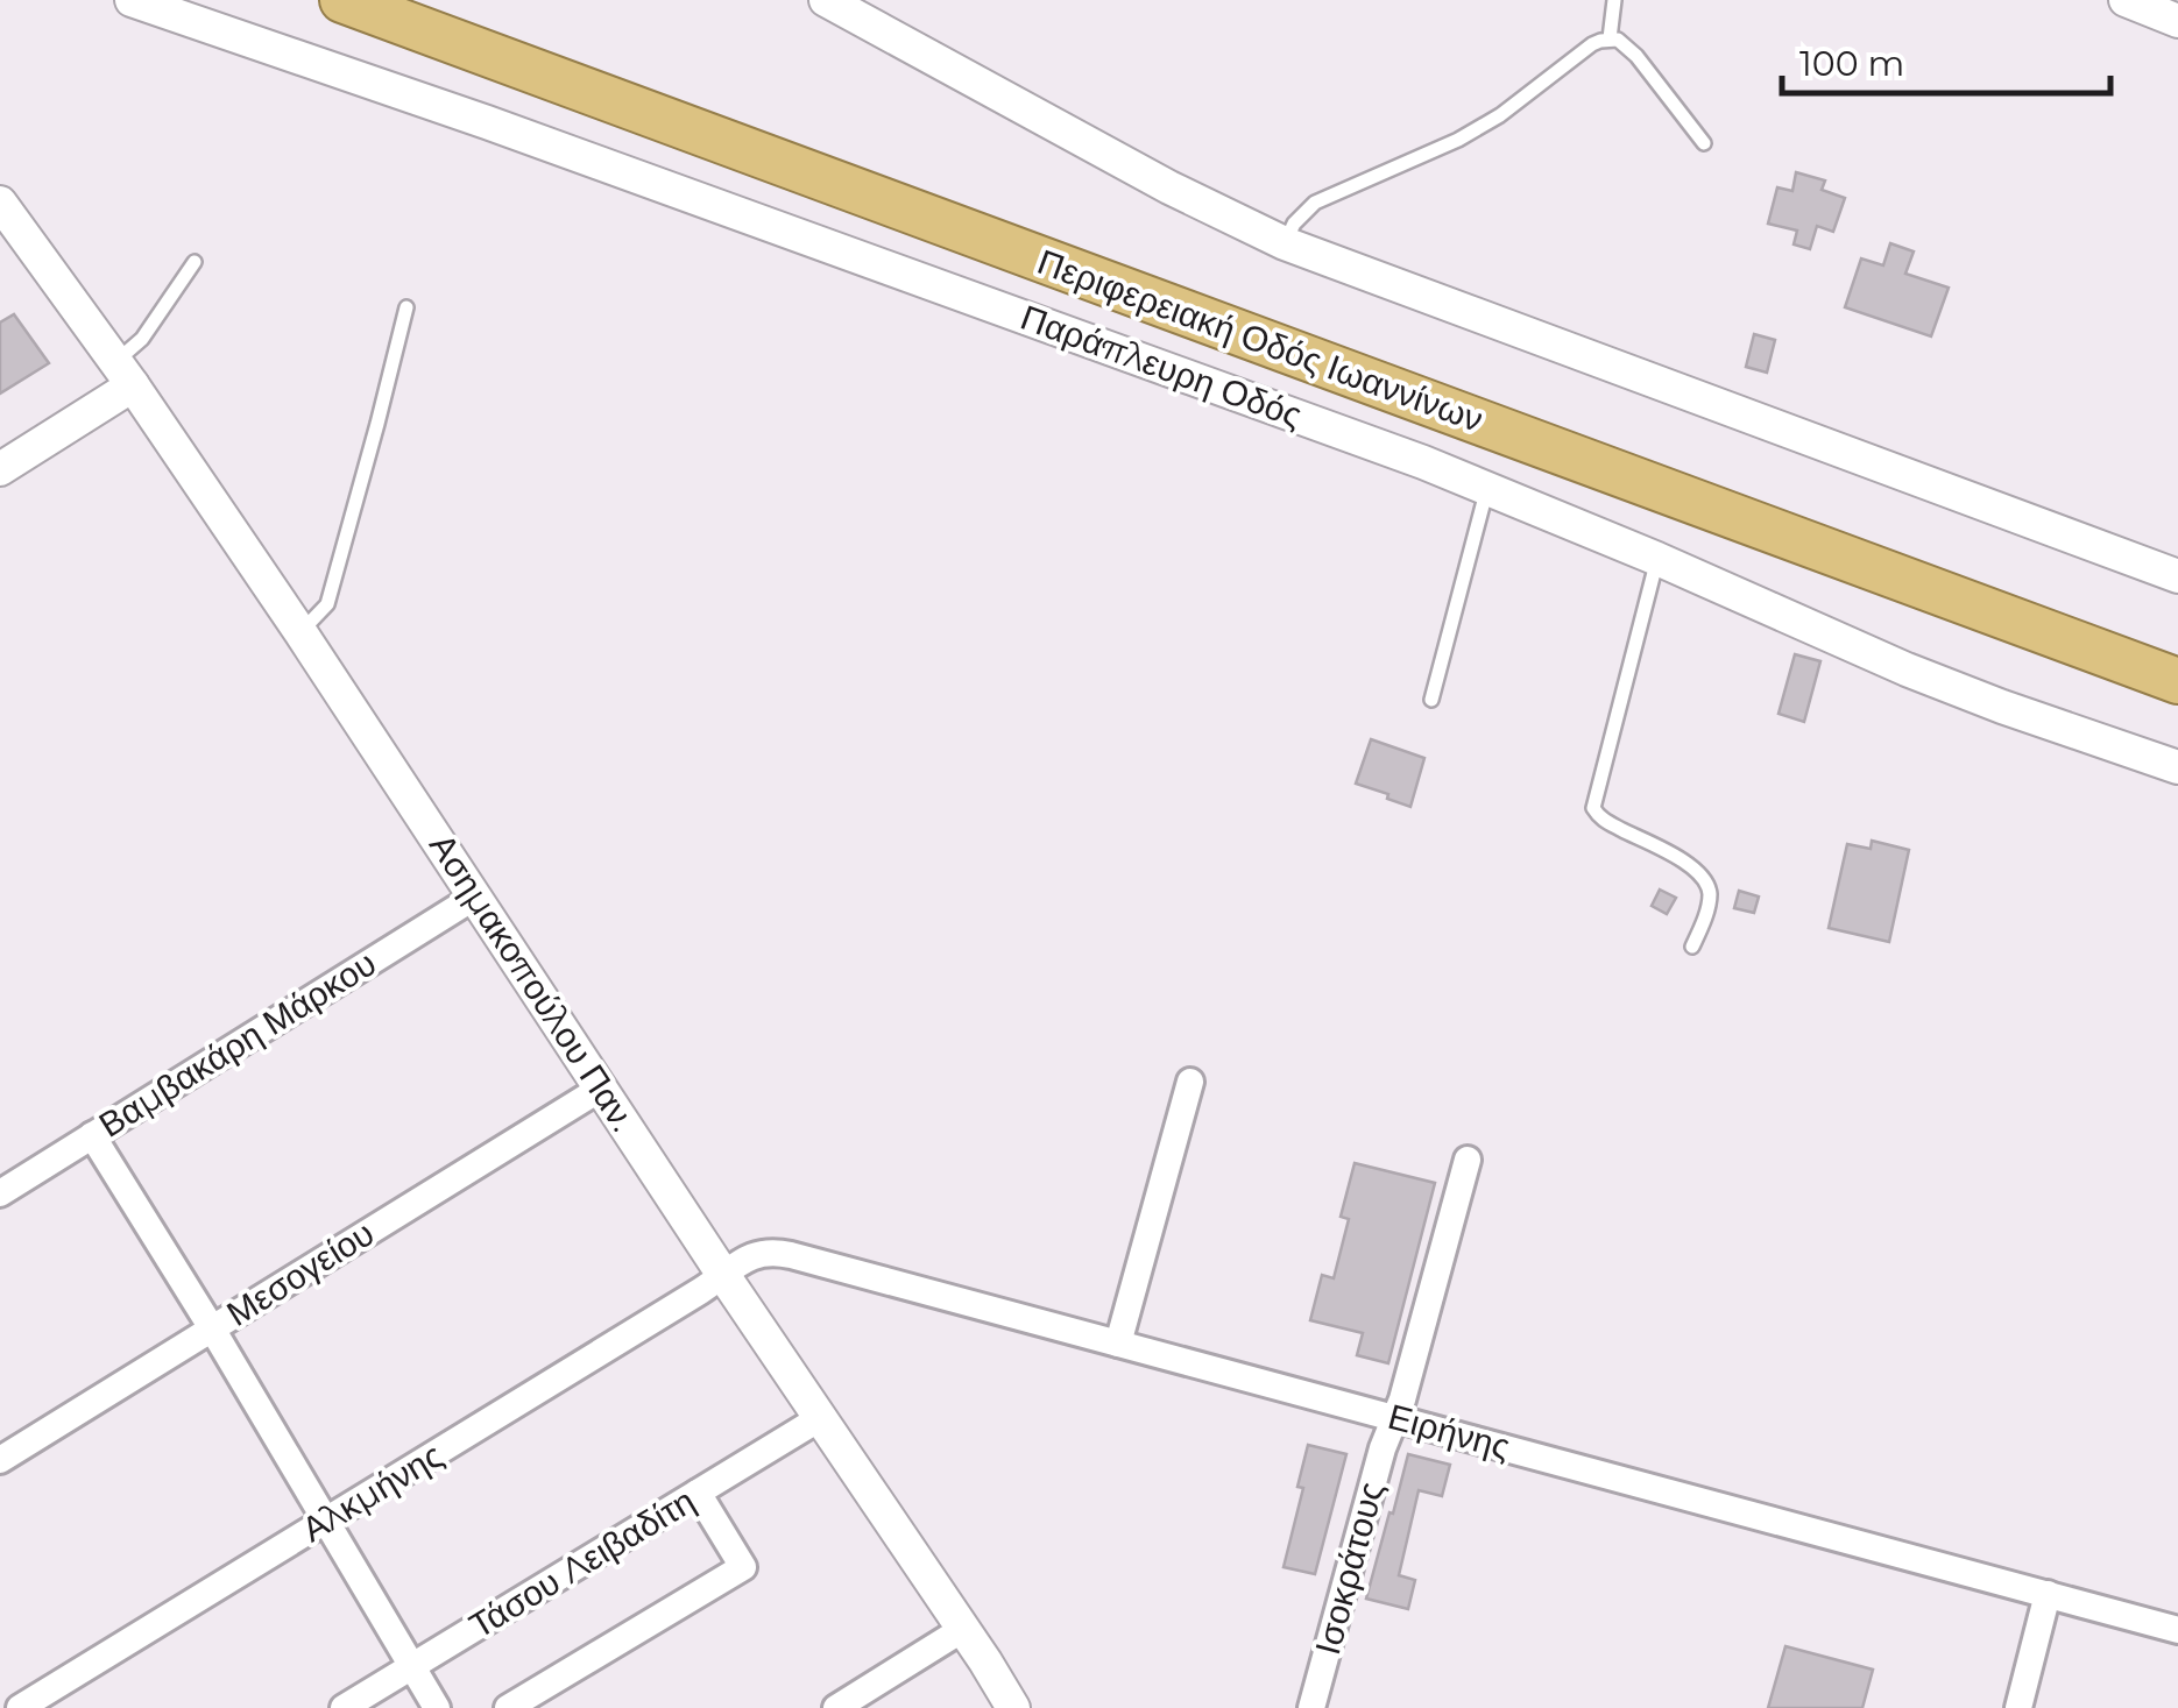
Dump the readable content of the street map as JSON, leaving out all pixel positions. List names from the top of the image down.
{
  "streets": {
    "highway": ["Περιφερειακή Οδός Ιωαννίνων"],
    "street": [
      "Παράπλευρη Οδός",
      "Ασημακοπούλου Παν.",
      "Βαμβακάρη Μάρκου",
      "Μεσογείου",
      "Ειρήνης",
      "Αλκμήνης",
      "Τάσου Λειβαδίτη",
      "Ισοκράτους"
    ]
  },
  "crossings": [
    ["Ασημακοπούλου Παν.", "Βαμβακάρη Μάρκου"],
    ["Ασημακοπούλου Παν.", "Μεσογείου"],
    ["Ασημακοπούλου Παν.", "Ειρήνης"],
    ["Ασημακοπούλου Παν.", "Αλκμήνης"],
    ["Ασημακοπούλου Παν.", "Τάσου Λειβαδίτη"],
    ["Ειρήνης", "Αλκμήνης"],
    ["Ειρήνης", "Ισοκράτους"]
  ],
  "scale_bar": "100 m"
}
